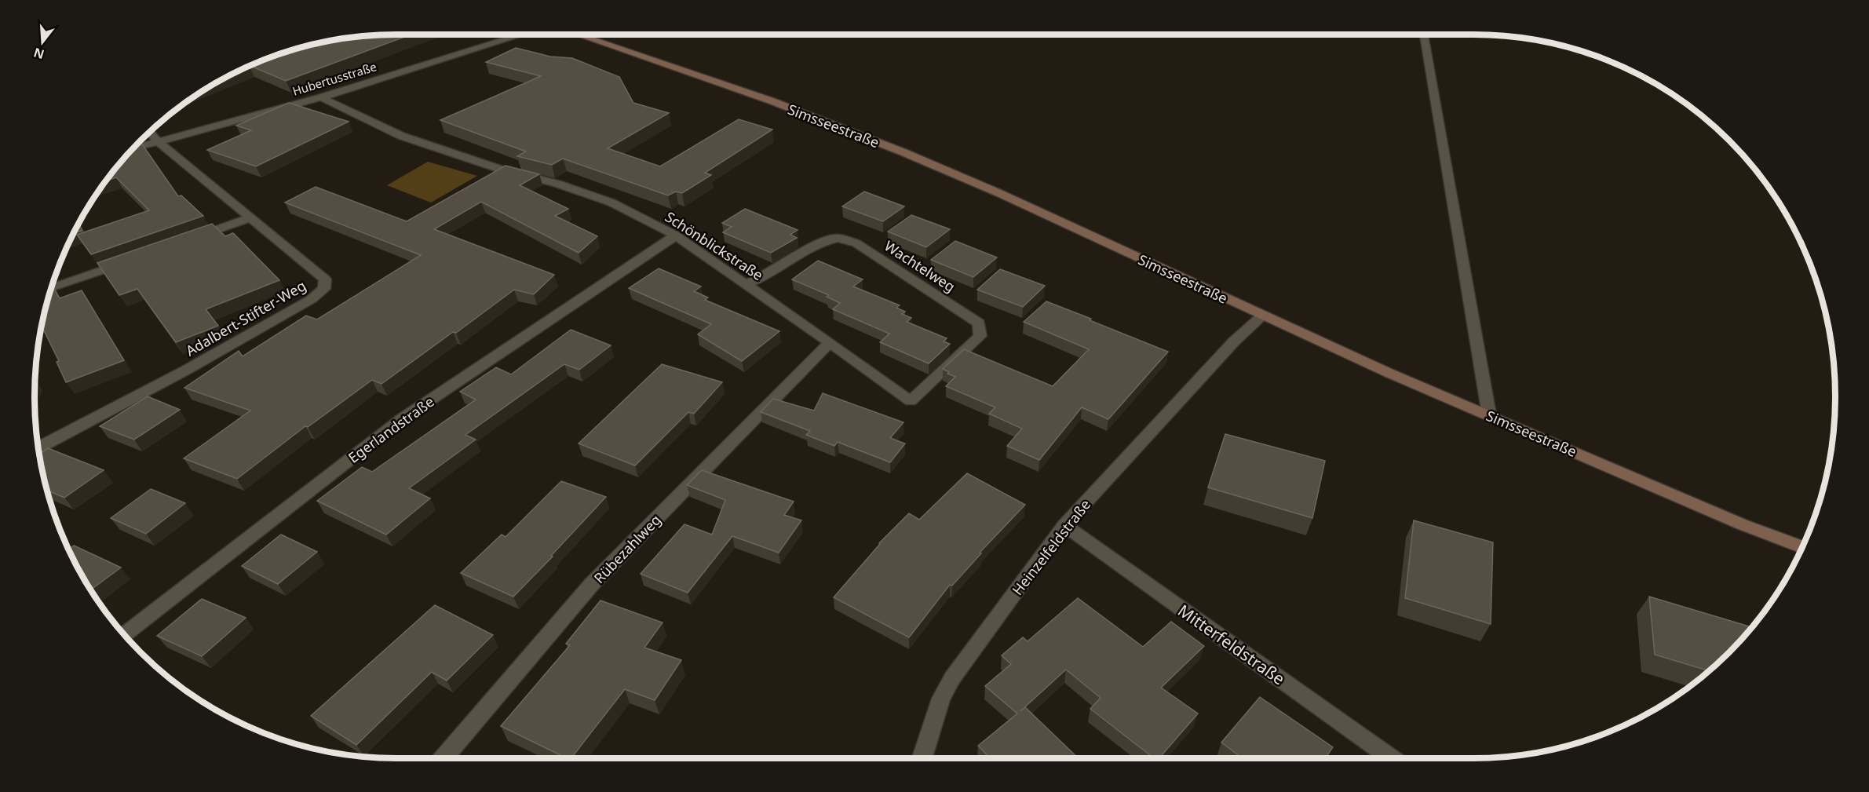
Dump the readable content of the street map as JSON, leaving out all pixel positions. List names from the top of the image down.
{
  "streets": {
    "main road": ["Simsseestraße"],
    "street": [
      "Hubertusstraße",
      "Schönblickstraße",
      "Wachtelweg",
      "Adalbert-Stifter-Weg",
      "Egerlandstraße",
      "Heinzelfeldstraße",
      "Rübezahlweg",
      "Mitterfeldstraße"
    ]
  },
  "crossings": [
    ["Hubertusstraße", "Schönblickstraße"],
    ["Hubertusstraße", "Adalbert-Stifter-Weg"],
    ["Simsseestraße", "Heinzelfeldstraße"],
    ["Schönblickstraße", "Wachtelweg"],
    ["Schönblickstraße", "Egerlandstraße"],
    ["Schönblickstraße", "Rübezahlweg"],
    ["Heinzelfeldstraße", "Mitterfeldstraße"]
  ],
  "north": "bottom"
}
